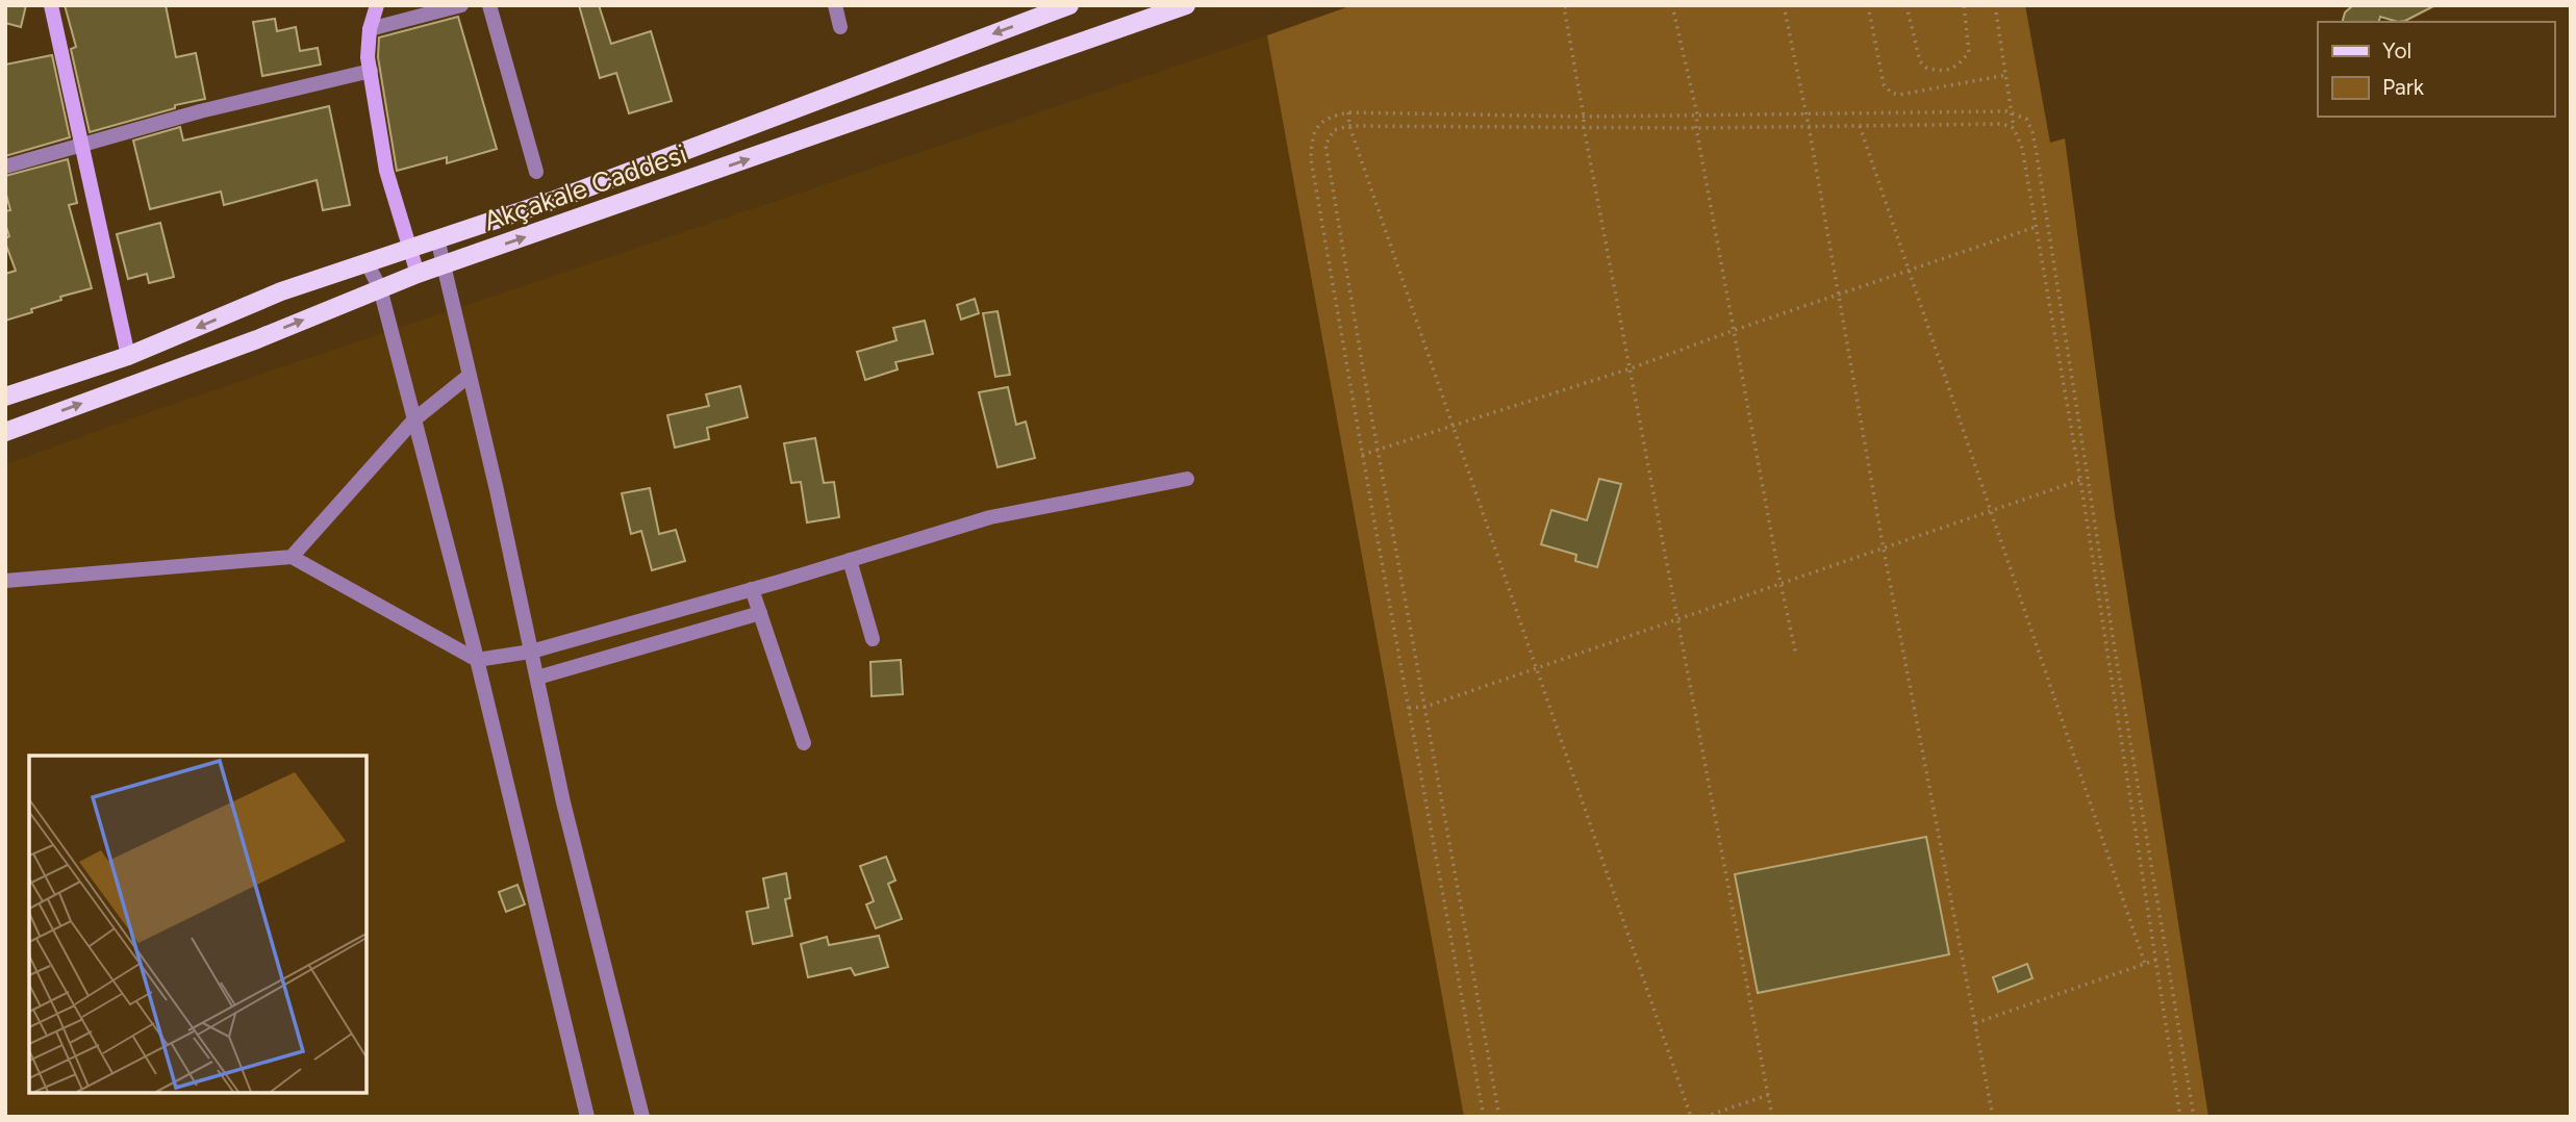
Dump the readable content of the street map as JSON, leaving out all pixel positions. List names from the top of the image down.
{
  "streets": {
    "main road": ["Akçakale Caddesi"]
  },
  "legend": ["Yol", "Park"]
}
